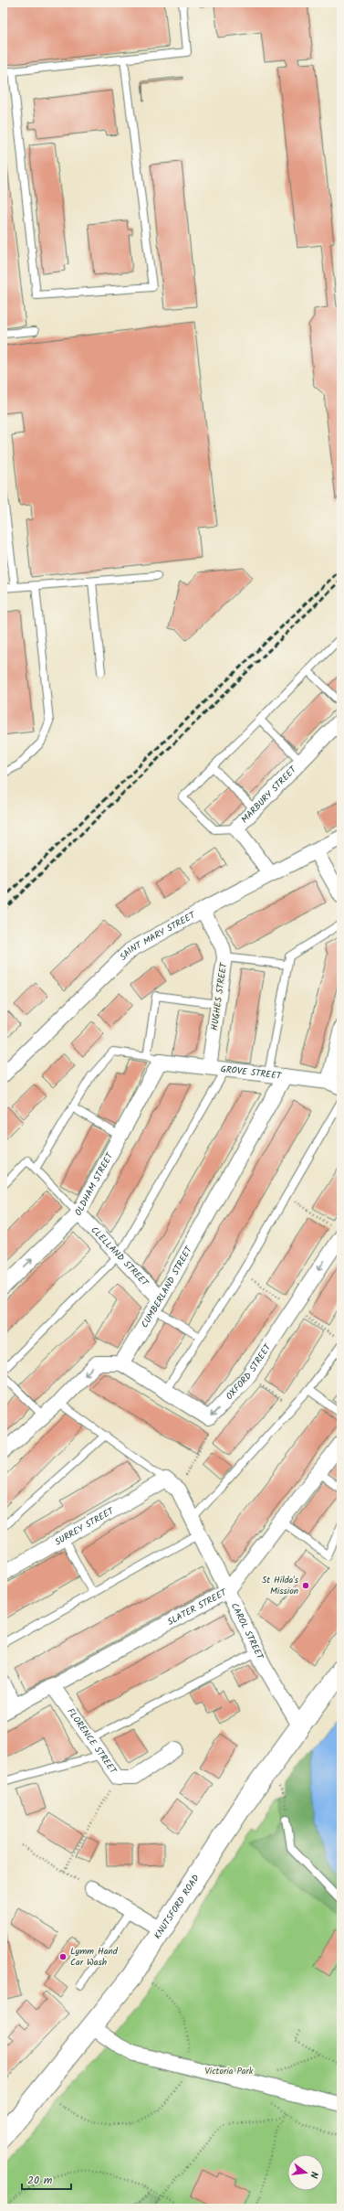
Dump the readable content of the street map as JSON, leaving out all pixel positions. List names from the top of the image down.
{
  "streets": {
    "highway": ["KNUTSFORD ROAD"],
    "street": [
      "MARBURY STREET",
      "SAINT MARY STREET",
      "HUGHES STREET",
      "GROVE STREET",
      "OLDHAM STREET",
      "CLELLAND STREET",
      "CUMBERLAND STREET",
      "OXFORD STREET",
      "SURREY STREET",
      "SLATER STREET",
      "CAROL STREET",
      "FLORENCE STREET"
    ]
  },
  "crossings": [
    ["MARBURY STREET", "SAINT MARY STREET"],
    ["SAINT MARY STREET", "HUGHES STREET"],
    ["HUGHES STREET", "GROVE STREET"],
    ["GROVE STREET", "OLDHAM STREET"],
    ["GROVE STREET", "CUMBERLAND STREET"],
    ["OLDHAM STREET", "CLELLAND STREET"],
    ["CLELLAND STREET", "CUMBERLAND STREET"],
    ["SURREY STREET", "CAROL STREET"],
    ["SLATER STREET", "CAROL STREET"],
    ["SLATER STREET", "FLORENCE STREET"],
    ["CAROL STREET", "KNUTSFORD ROAD"]
  ],
  "one_way": ["OLDHAM STREET", "OXFORD STREET"],
  "parks": ["Victoria Park"],
  "places": ["St Hilda's Mission", "Lymm Hand Car Wash"],
  "scale_bar": "20 m",
  "north": "right"
}
